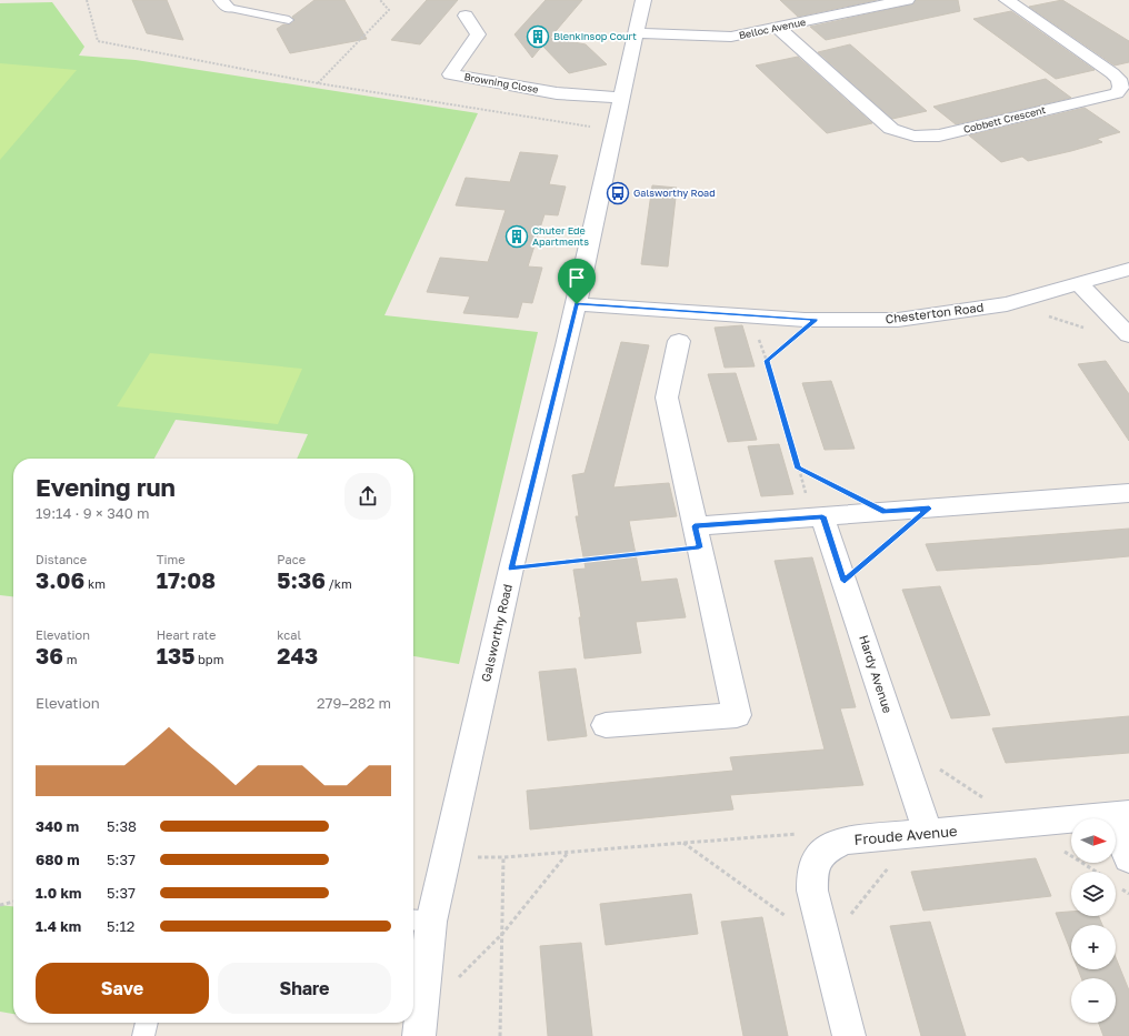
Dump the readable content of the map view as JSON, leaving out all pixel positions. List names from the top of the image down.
{
  "streets": {
    "street": [
      "Belloc Avenue",
      "Browning Close",
      "Cobbett Crescent",
      "Chesterton Road",
      "Galsworthy Road",
      "Hardy Avenue",
      "Froude Avenue"
    ]
  },
  "crossings": [
    ["Belloc Avenue", "Cobbett Crescent"],
    ["Belloc Avenue", "Galsworthy Road"],
    ["Browning Close", "Galsworthy Road"],
    ["Chesterton Road", "Galsworthy Road"],
    ["Hardy Avenue", "Froude Avenue"]
  ],
  "places": {
    "building": ["Blenkinsop Court", "Chuter Ede Apartments"],
    "bus stop": ["Galsworthy Road"]
  },
  "north": "right",
  "page": {
    "heading": ["Evening run", "19:14 · 9 × 340 m"],
    "stats": [
      ["Distance", "3.06 km"],
      ["Time", "17:08"],
      ["Pace", "5:36 /km"],
      ["Elevation", "36 m"],
      ["Heart rate", "135 bpm"],
      ["kcal", "243"]
    ],
    "chart": ["Elevation", "279–282 m"],
    "list": [
      {
        "name": "340 m",
        "note": "5:38"
      },
      {
        "name": "680 m",
        "note": "5:37"
      },
      {
        "name": "1.0 km",
        "note": "5:37"
      },
      {
        "name": "1.4 km",
        "note": "5:12"
      }
    ],
    "map_buttons": ["+", "−"],
    "buttons": ["Save", "Share"]
  }
}
